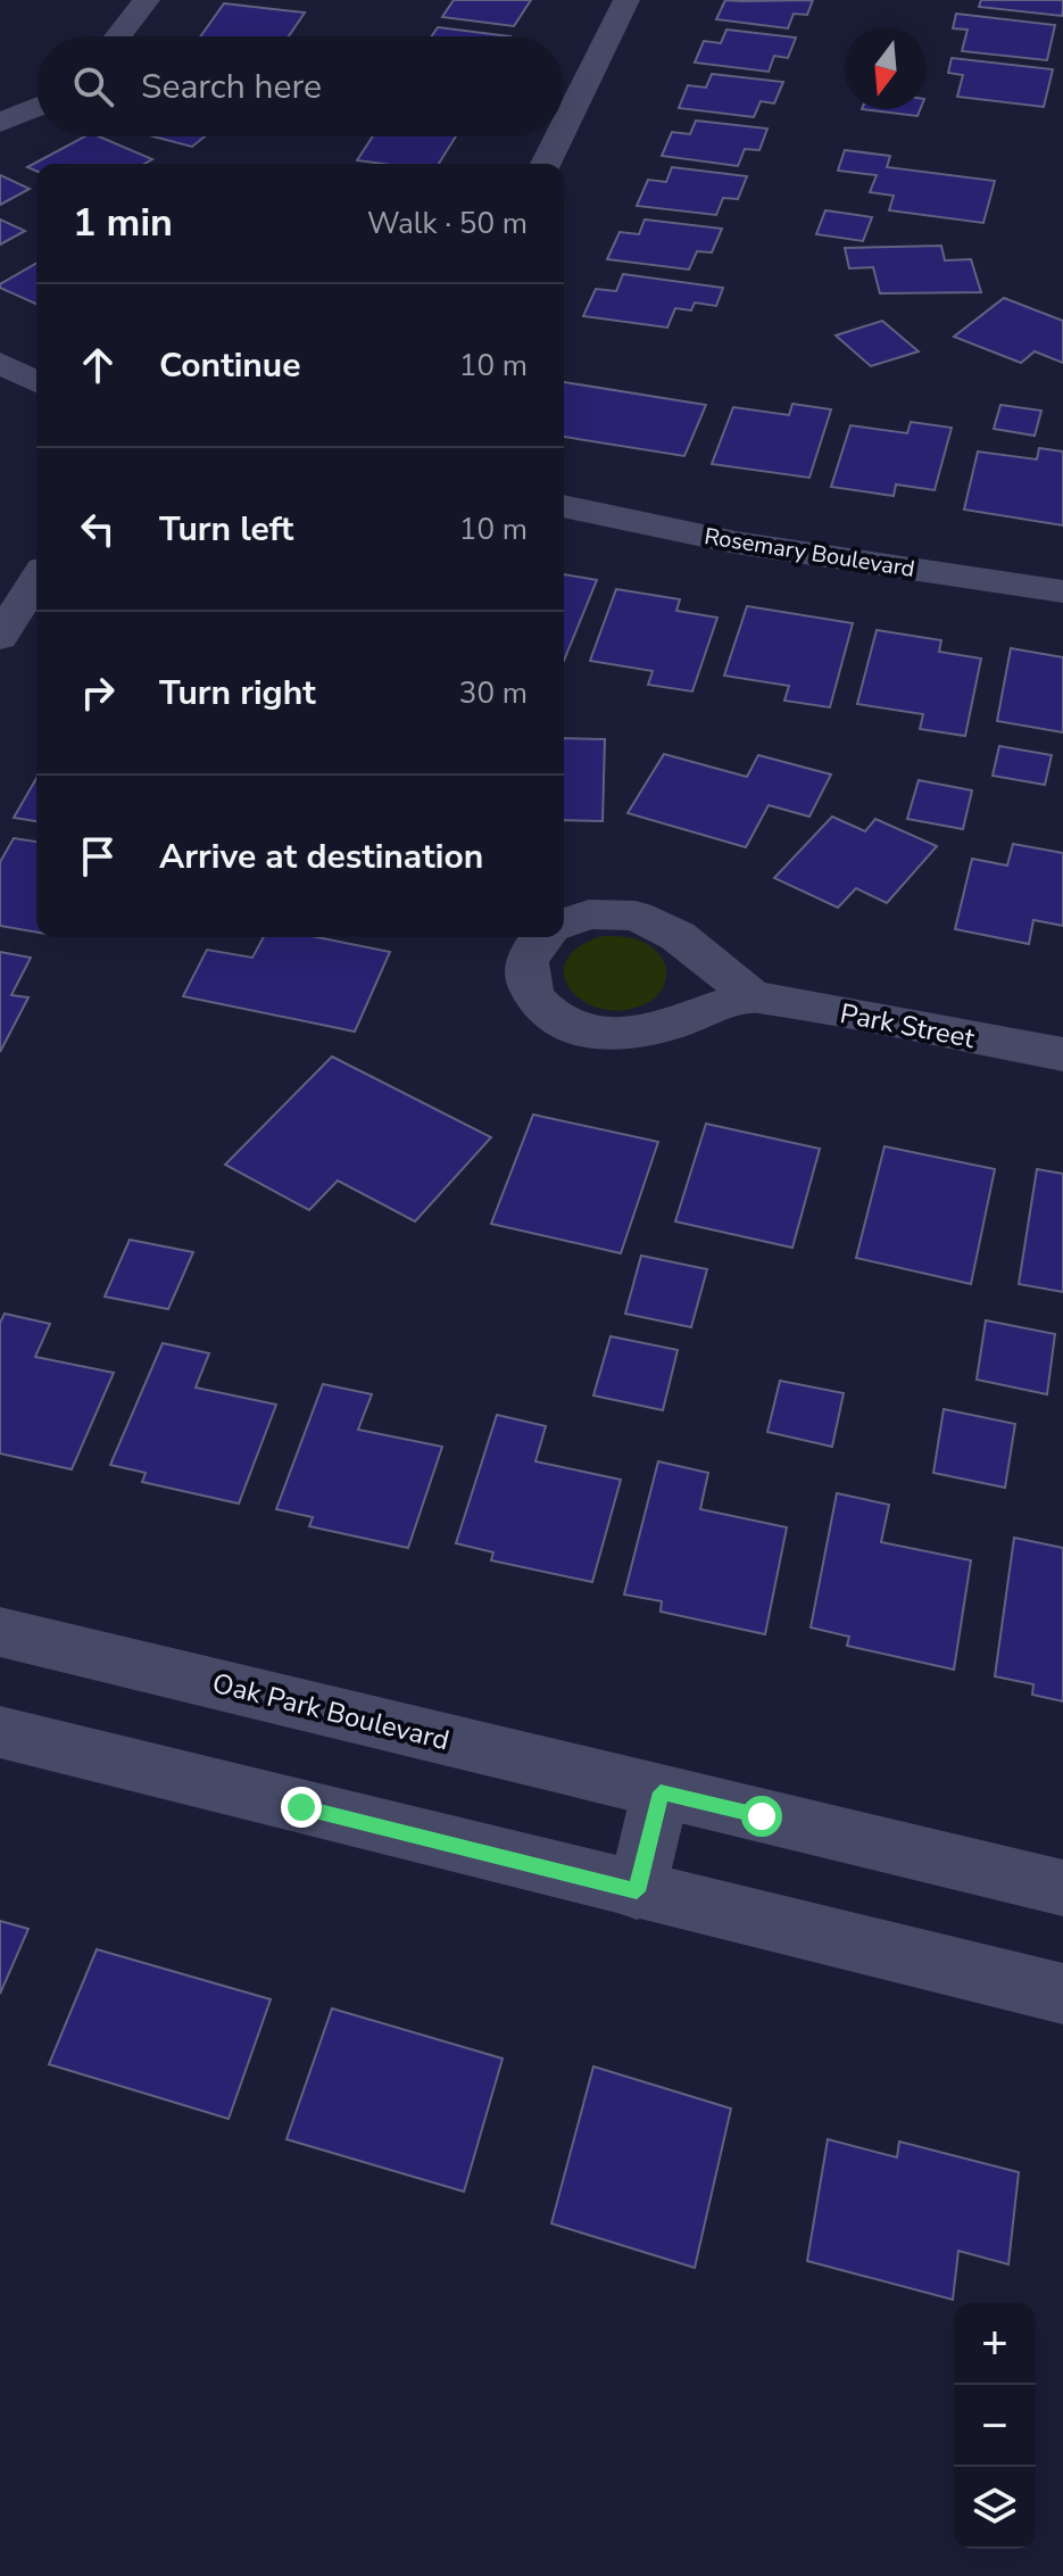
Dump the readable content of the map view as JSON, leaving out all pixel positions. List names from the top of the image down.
{
  "streets": {
    "street": ["Rosemary Boulevard", "Park Street", "Oak Park Boulevard"]
  },
  "north": "bottom",
  "page": {
    "search": "Search here",
    "heading": ["1 min", "Walk · 50 m"],
    "list": [
      ["Continue", "10 m"],
      ["Turn left", "10 m"],
      ["Turn right", "30 m"],
      "Arrive at destination"
    ],
    "map_buttons": ["+", "−"]
  }
}
